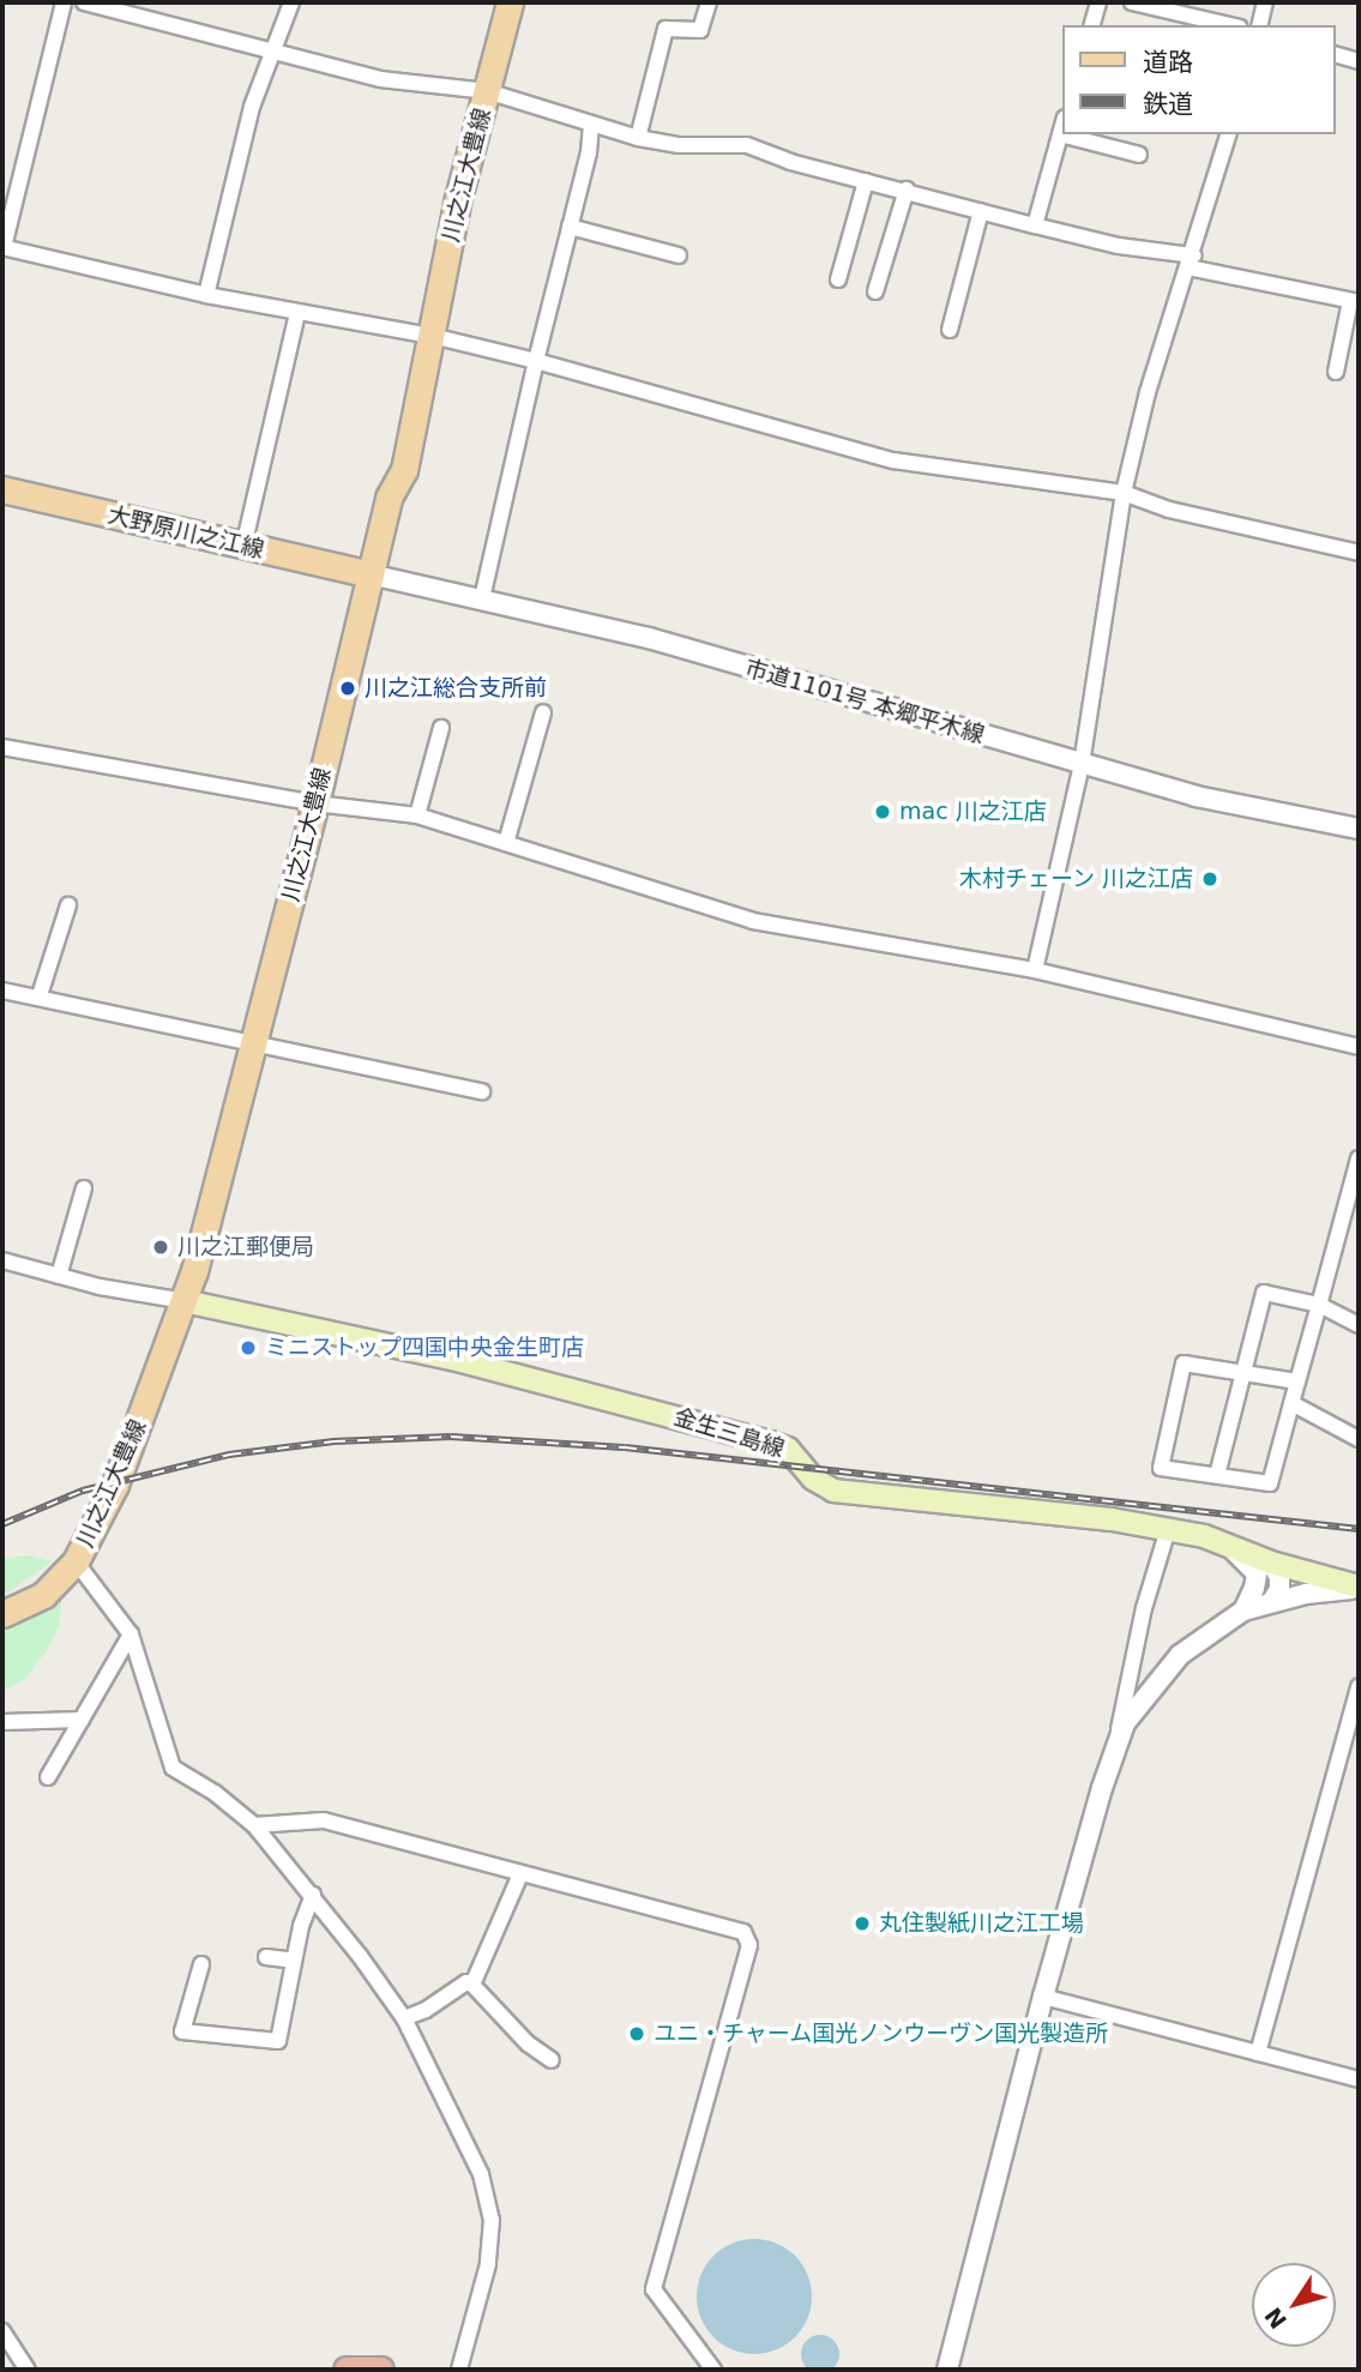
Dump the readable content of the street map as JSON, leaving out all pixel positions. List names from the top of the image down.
{
  "streets": {
    "main road": ["川之江大豊線", "大野原川之江線", "金生三島線"],
    "street": ["市道1101号 本郷平木線"]
  },
  "crossings": [
    ["川之江大豊線", "大野原川之江線"],
    ["川之江大豊線", "市道1101号 本郷平木線"],
    ["川之江大豊線", "金生三島線"],
    ["大野原川之江線", "市道1101号 本郷平木線"]
  ],
  "places": [
    "川之江総合支所前",
    "mac 川之江店",
    "木村チェーン 川之江店",
    "川之江郵便局",
    "ミニストップ四国中央金生町店",
    "丸住製紙川之江工場",
    "ユニ・チャーム国光ノンウーヴン国光製造所"
  ],
  "legend": ["道路", "鉄道"],
  "north": "bottom left"
}
